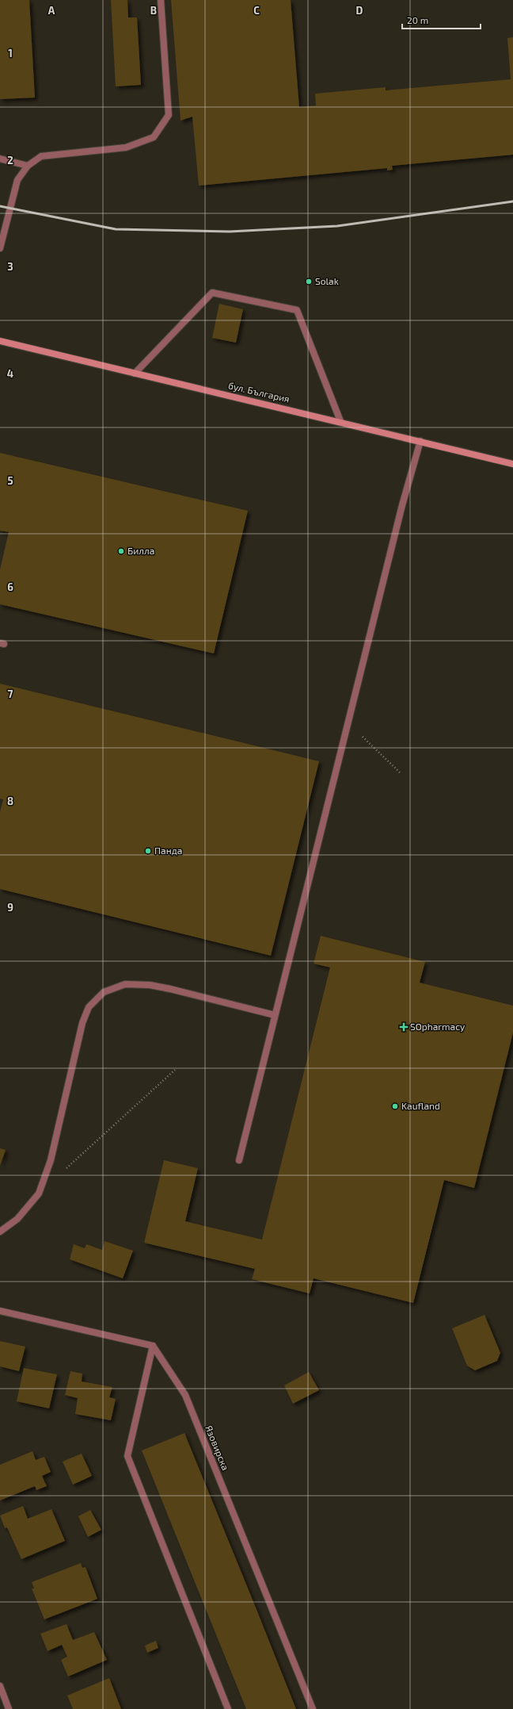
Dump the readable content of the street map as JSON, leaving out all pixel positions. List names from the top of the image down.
{
  "streets": {
    "street": ["бул. България", "Язовирска"]
  },
  "places": {
    "other": [
      "Solak",
      "Билла",
      "Панда",
      "Kaufland"
    ],
    "health": ["SOpharmacy"]
  },
  "scale_bar": "20 m",
  "grid": {
    "columns": [
      "A",
      "B",
      "C",
      "D"
    ],
    "rows": [
      "1",
      "2",
      "3",
      "4",
      "5",
      "6",
      "7",
      "8",
      "9"
    ]
  }
}
